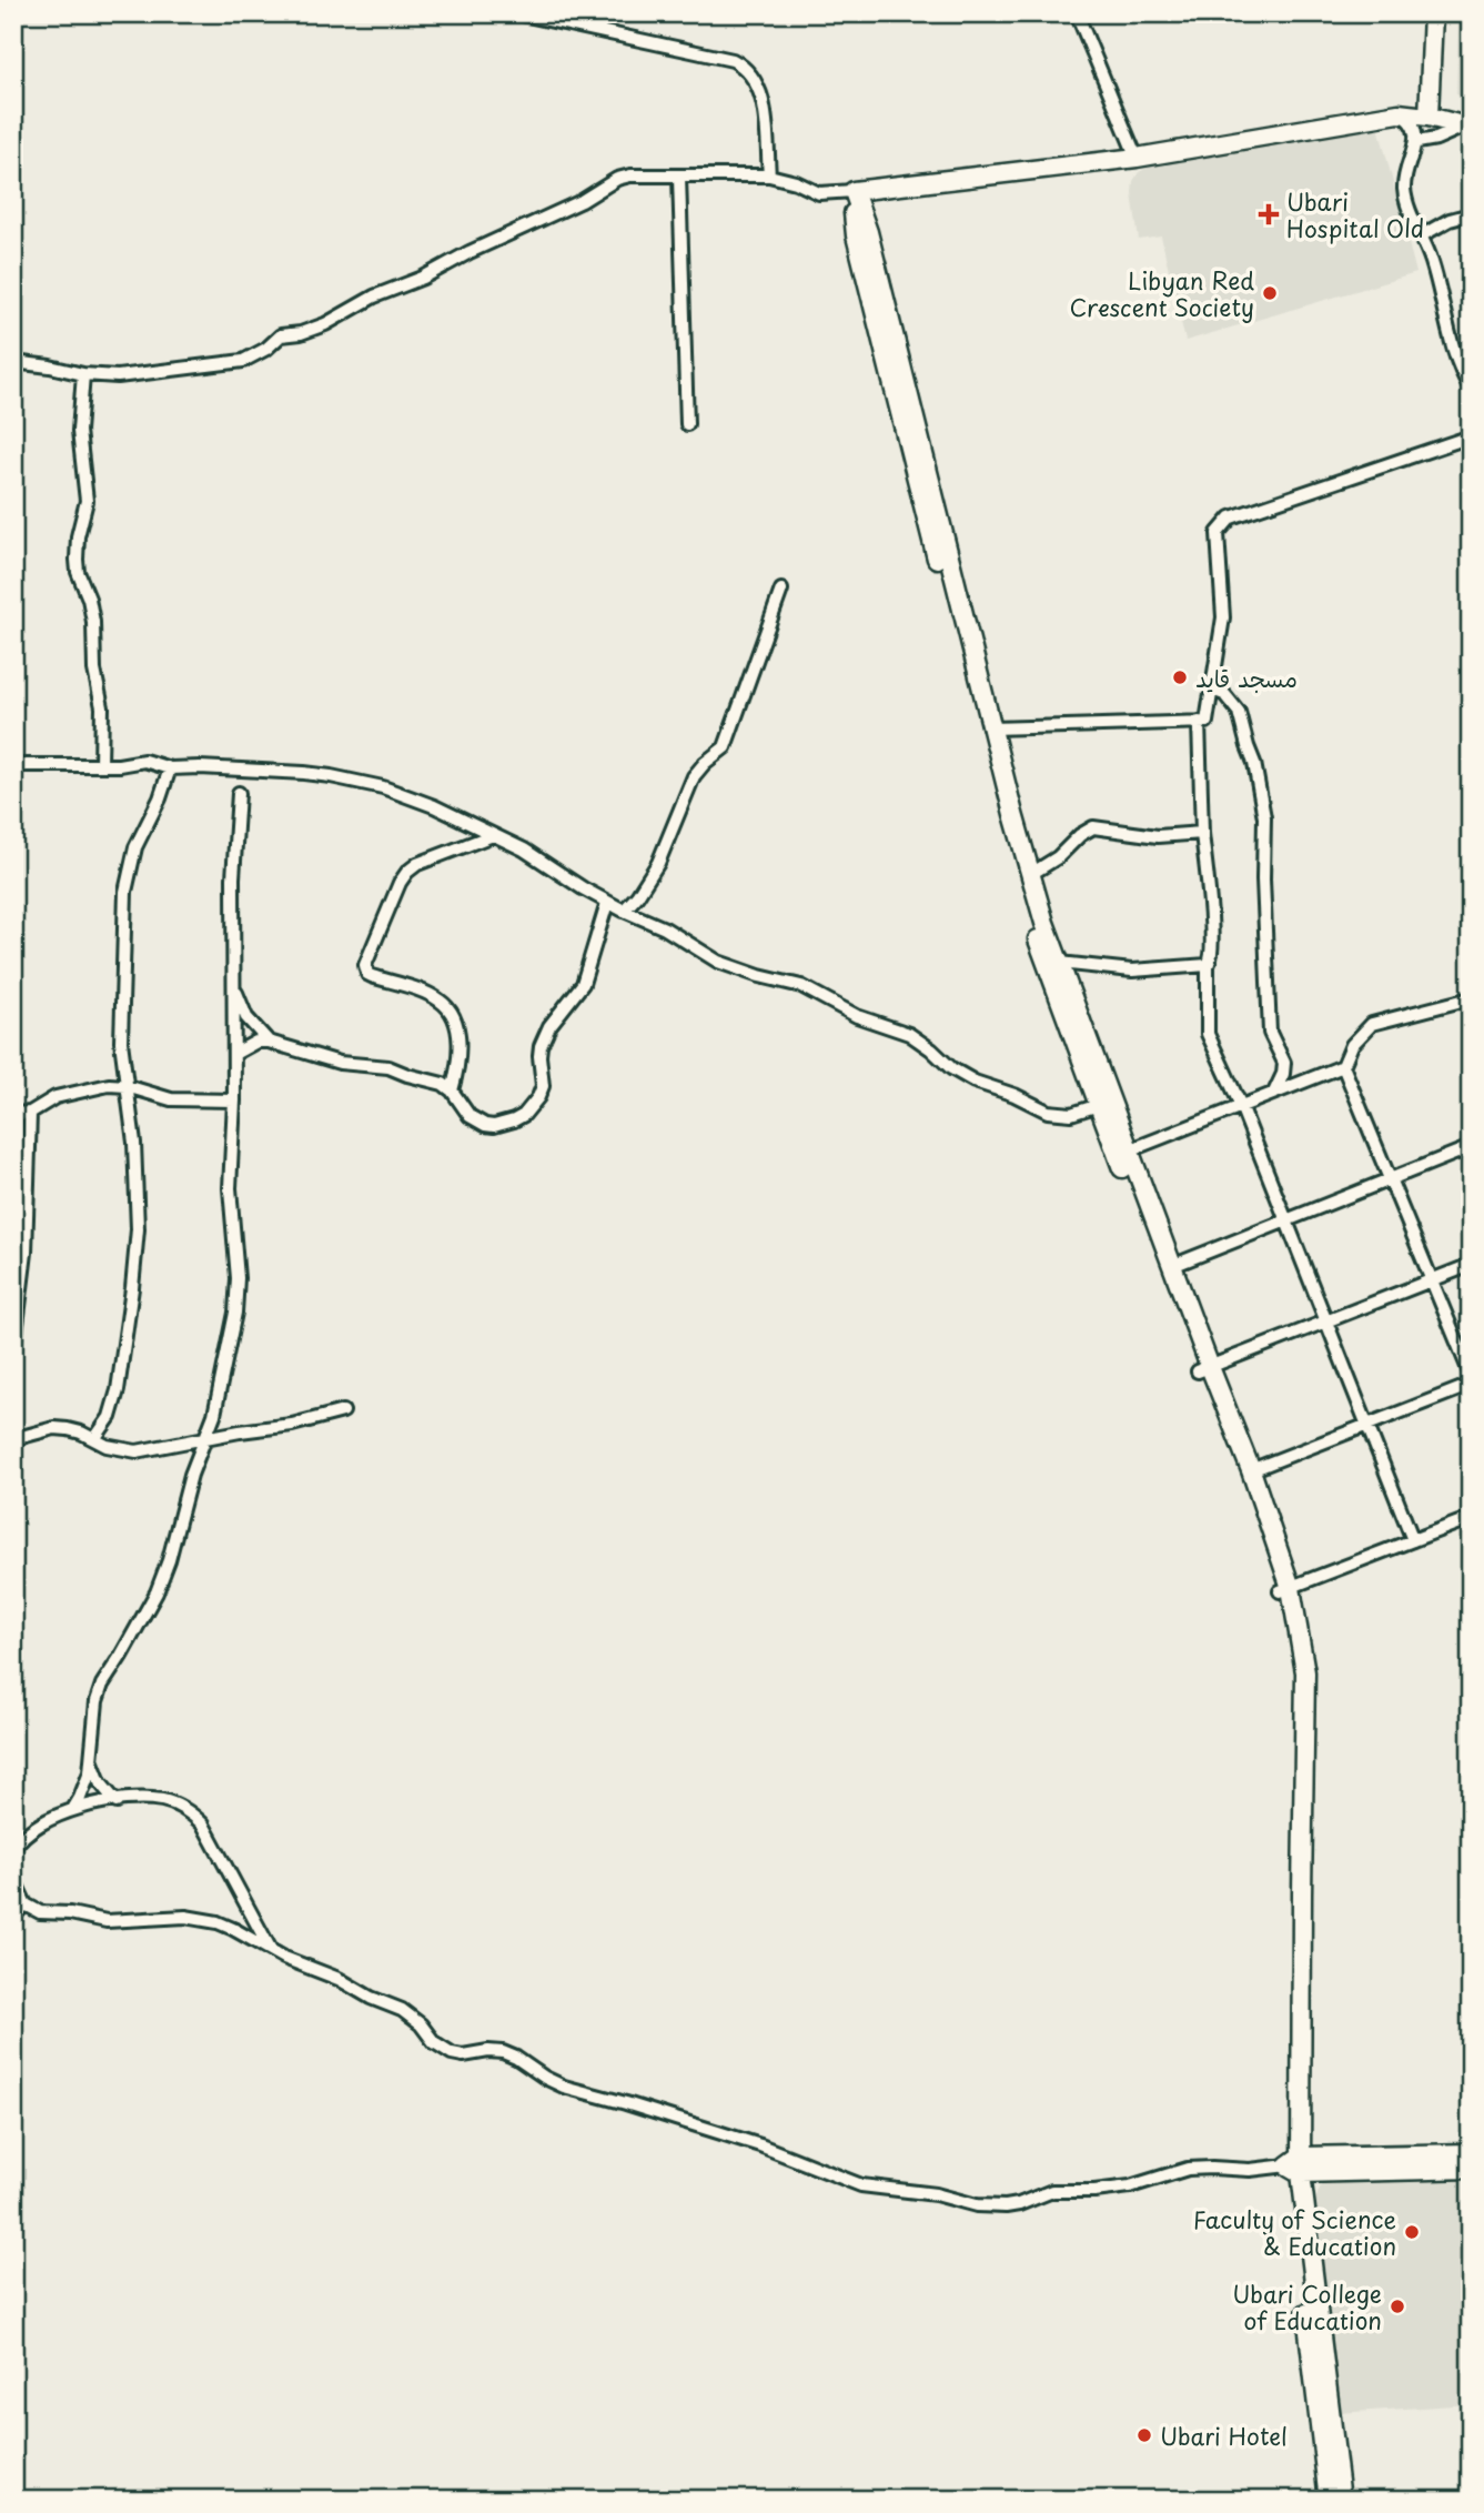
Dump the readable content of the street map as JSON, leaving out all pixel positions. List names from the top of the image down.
{
  "places": {
    "health": ["Ubari Hospital Old"],
    "other": [
      "Libyan Red Crescent Society",
      "مسجد قايد",
      "Faculty of Science & Education",
      "Ubari College of Education",
      "Ubari Hotel"
    ]
  }
}
